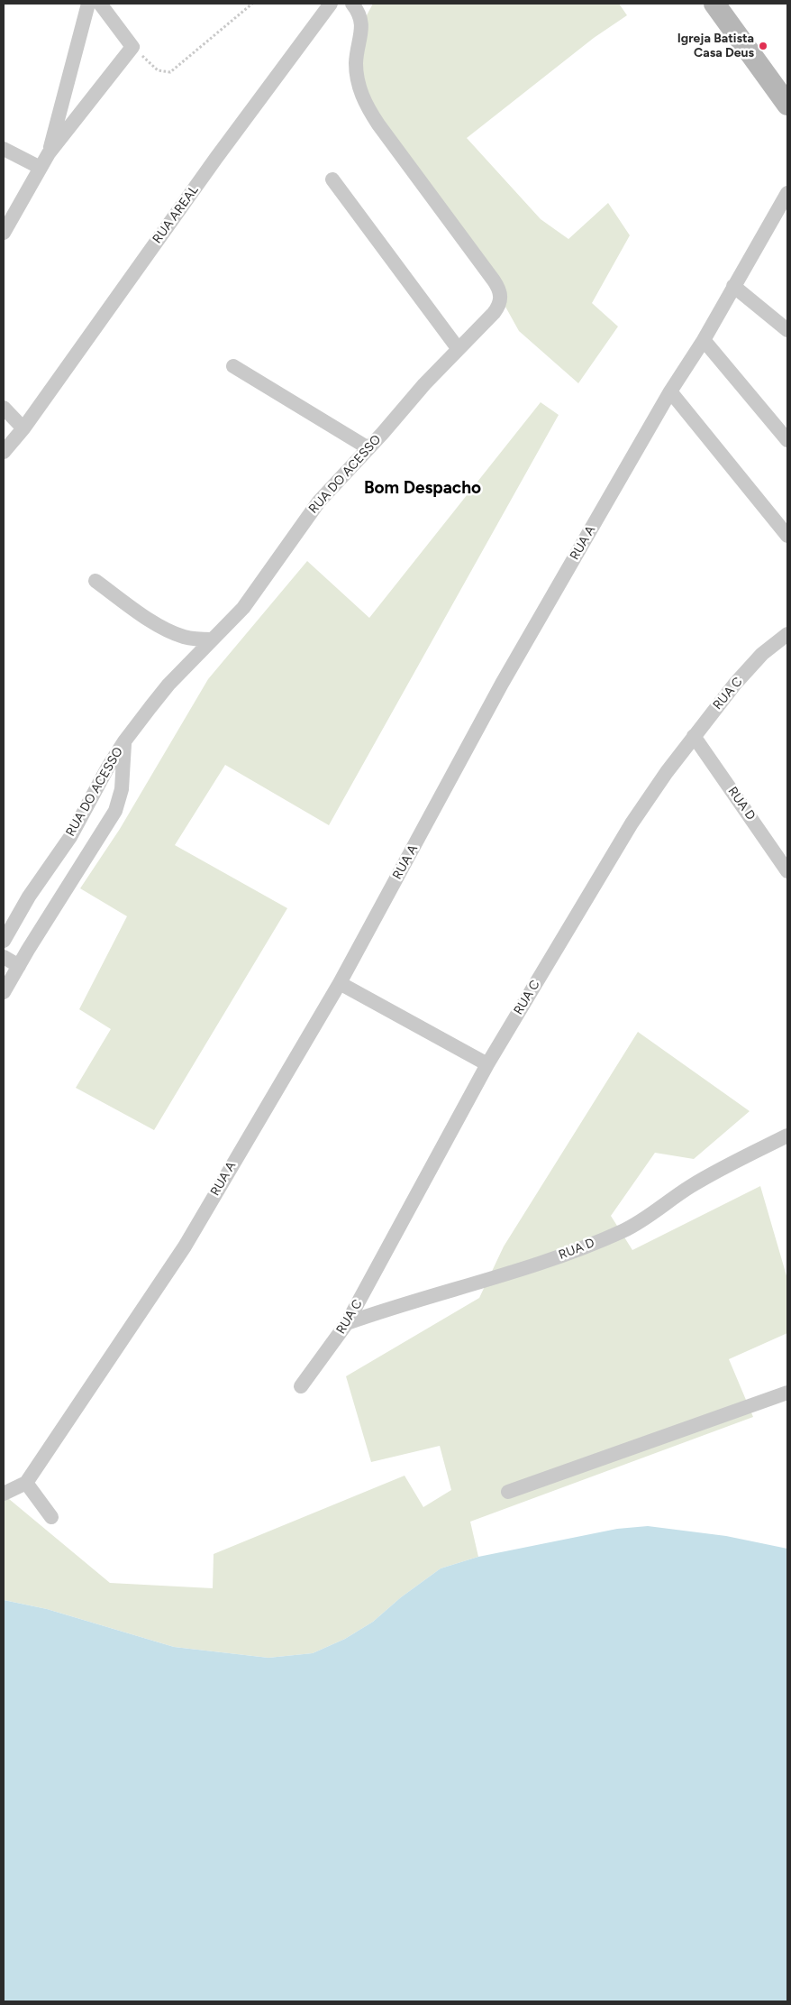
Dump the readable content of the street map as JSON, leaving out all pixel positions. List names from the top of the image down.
{
  "streets": {
    "street": [
      "RUA AREAL",
      "RUA DO ACESSO",
      "RUA A",
      "RUA C",
      "RUA D"
    ]
  },
  "crossings": [
    ["RUA C", "RUA D"]
  ],
  "districts": ["Bom Despacho"],
  "places": ["Igreja Batista Casa Deus"]
}
